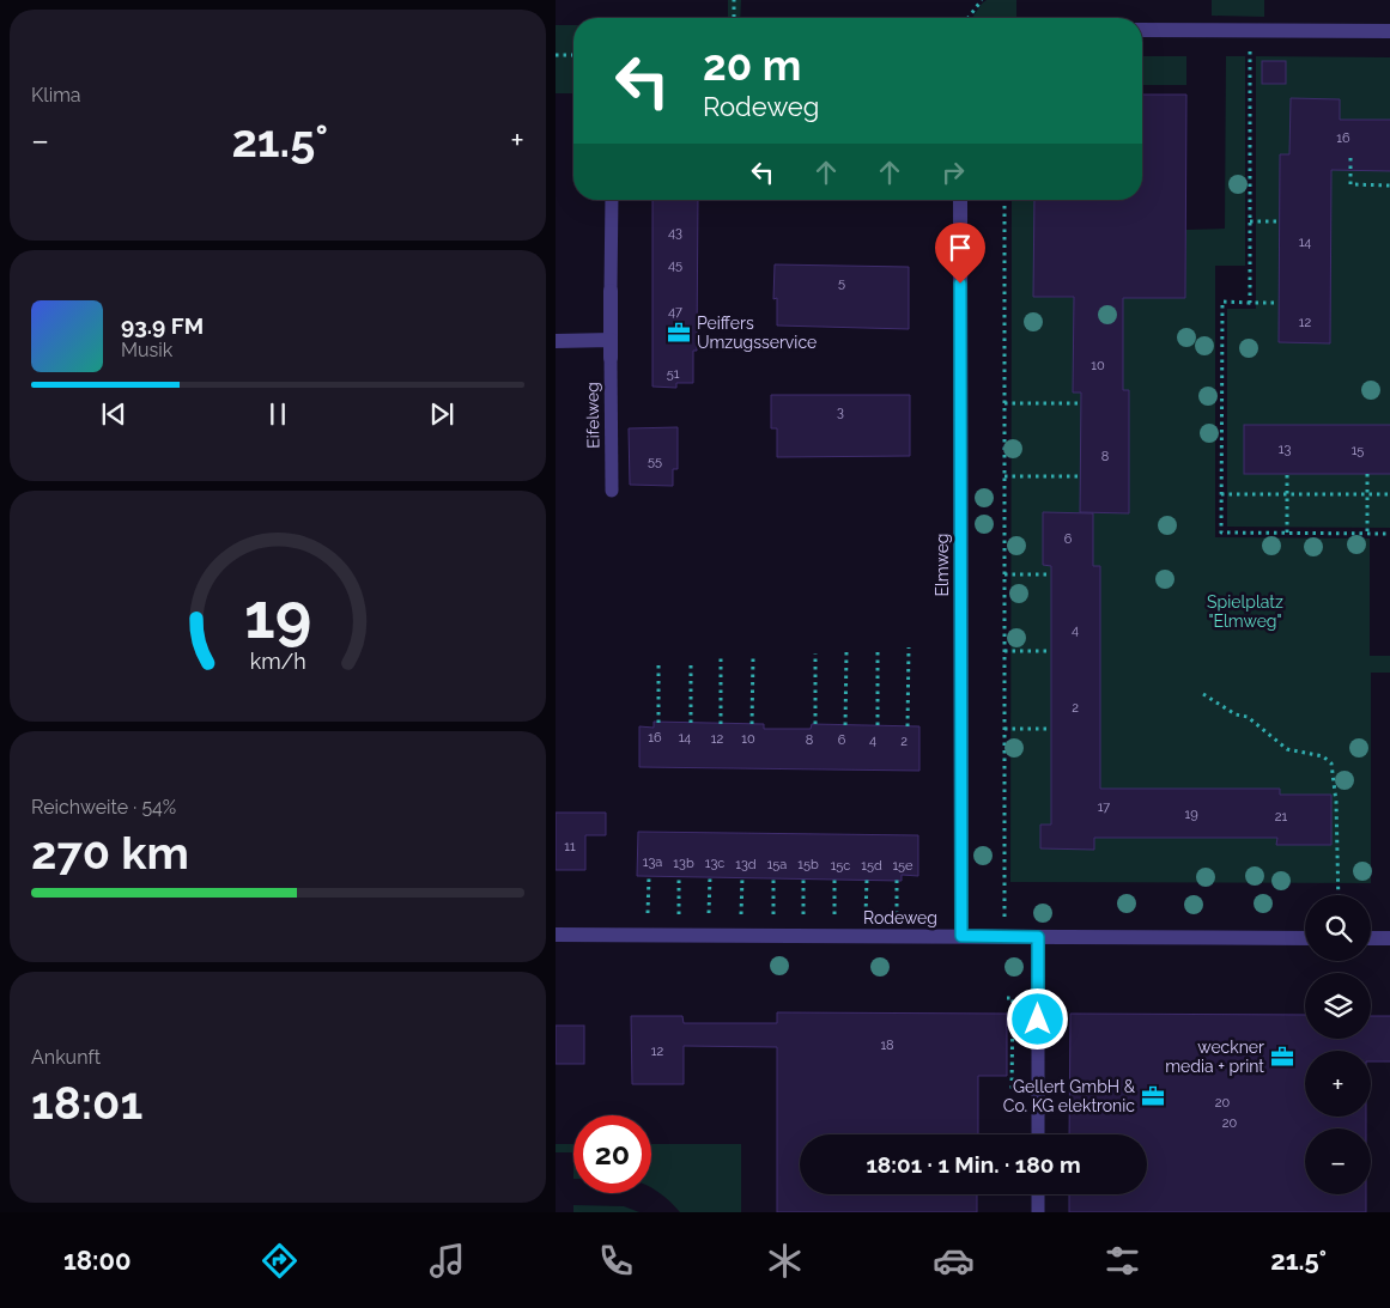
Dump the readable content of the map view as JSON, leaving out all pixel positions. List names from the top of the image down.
{
  "streets": {
    "street": ["Eifelweg", "Elmweg", "Rodeweg"]
  },
  "crossings": [
    ["Elmweg", "Rodeweg"]
  ],
  "parks": ["Spielplatz \"Elmweg\""],
  "places": {
    "office": ["Peiffers Umzugsservice", "weckner media + print", "Gellert GmbH & Co. KG elektronic"]
  },
  "house_numbers": [
    "16",
    "43",
    "14",
    "45",
    "5",
    "47",
    "12",
    "10",
    "51",
    "3",
    "13",
    "15",
    "8",
    "55",
    "6",
    "4",
    "2",
    "16",
    "14",
    "12",
    "10",
    "8",
    "6",
    "4",
    "2",
    "17",
    "19",
    "21",
    "11",
    "13a",
    "13b",
    "13c",
    "13d",
    "15a",
    "15b",
    "15c",
    "15d",
    "15e",
    "18",
    "12",
    "20",
    "20"
  ],
  "page": {
    "tile": [
      "Klima",
      ["Reichweite · 54%", "270 km"],
      ["Ankunft", "18:01"]
    ],
    "turn": ["20 m", "Rodeweg"],
    "heat": ["−", "21.5°", "+"],
    "song": ["93.9 FM", "Musik"],
    "map_buttons": ["+", "−"],
    "limit": "20",
    "trip": "18:01 · 1 Min. · 180 m",
    "tabs": ["18:00", "21.5°"],
    "gauge": ["19", "km/h"]
  }
}
